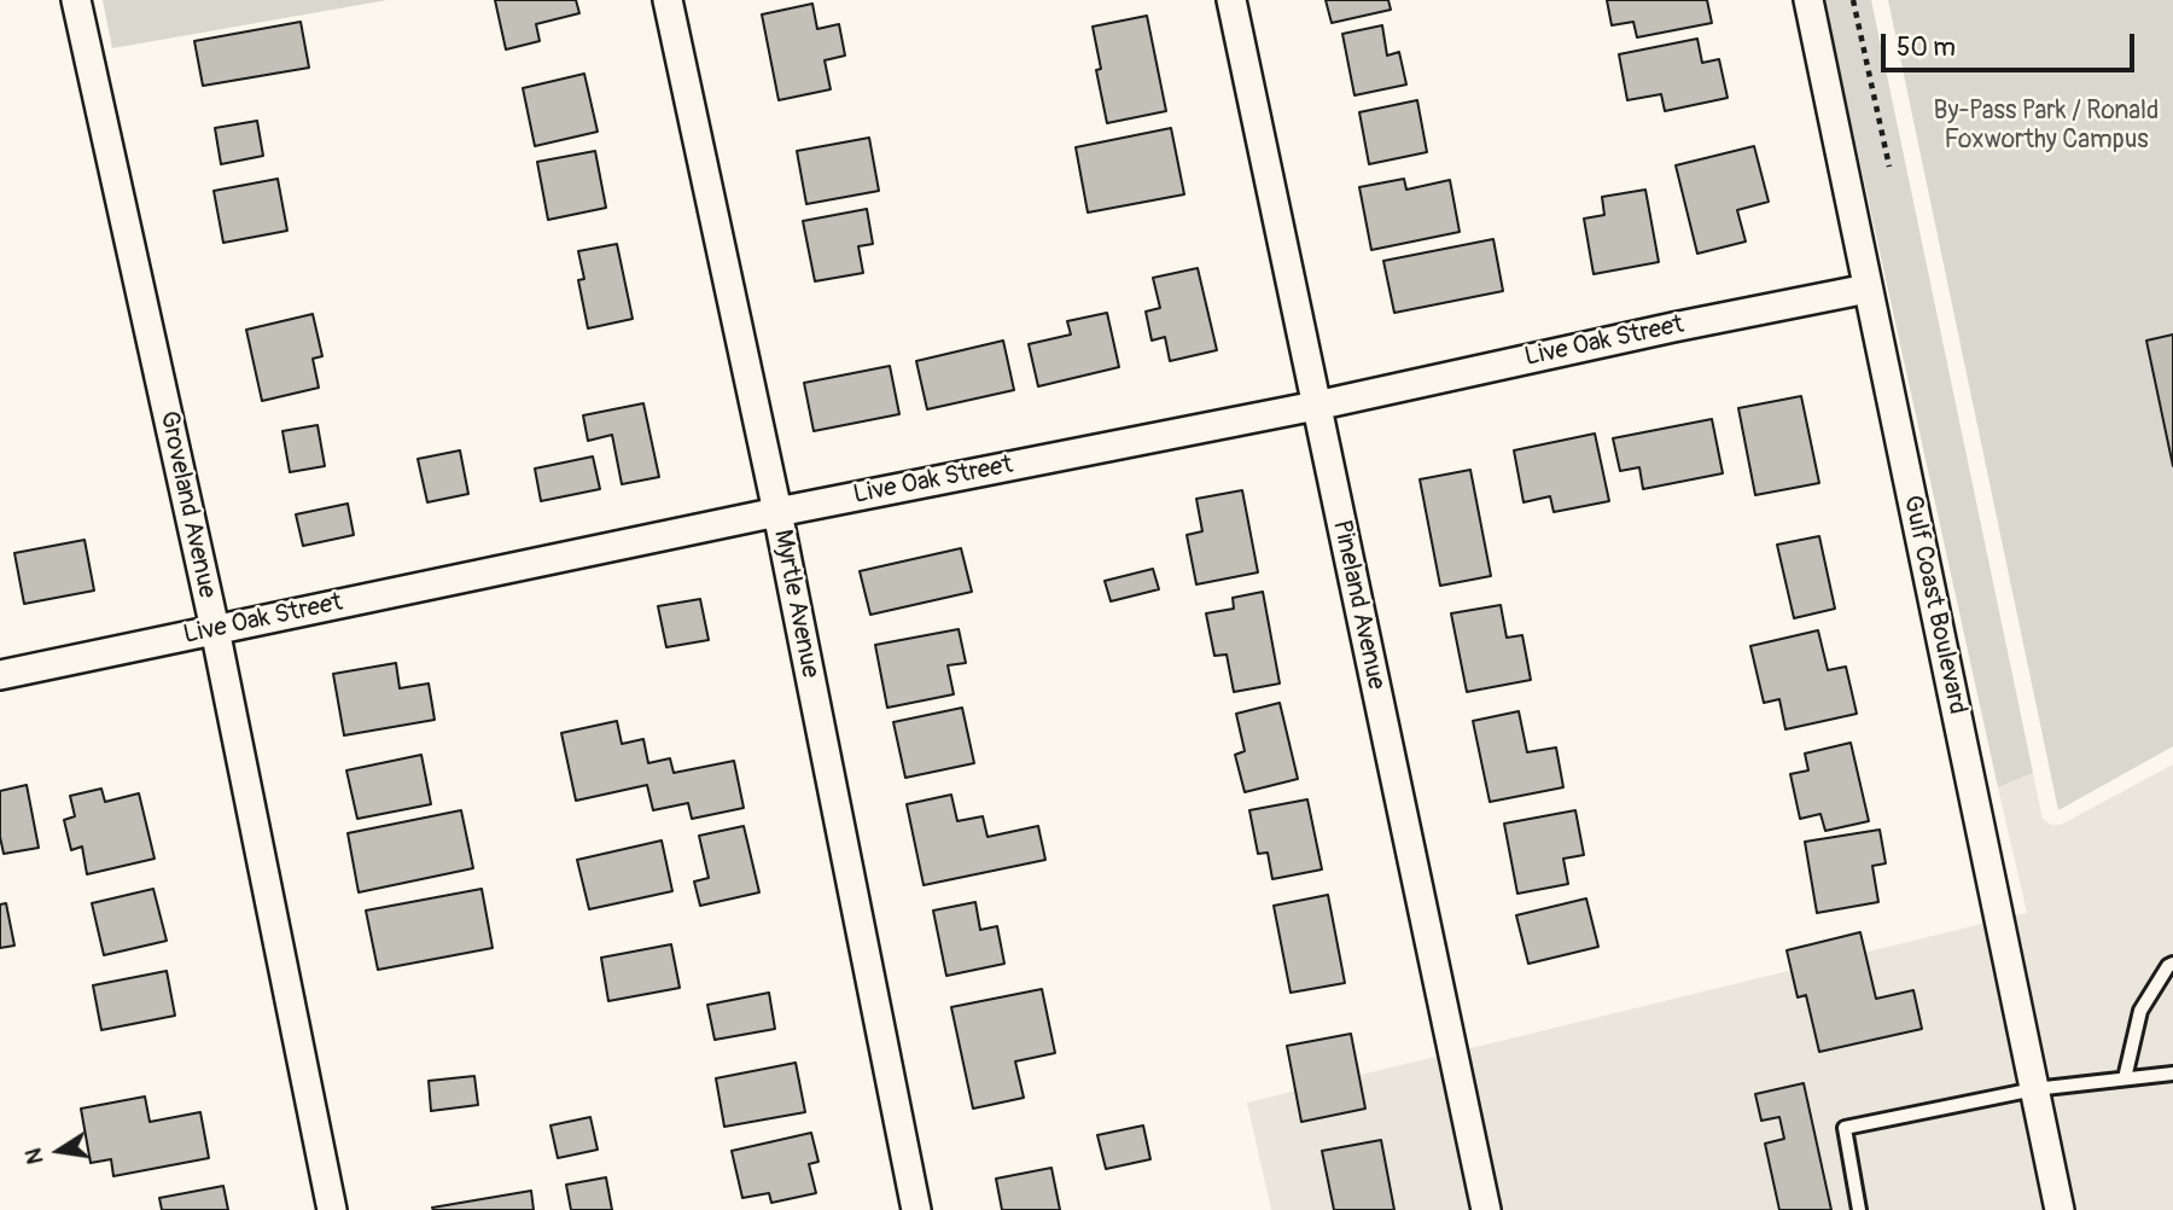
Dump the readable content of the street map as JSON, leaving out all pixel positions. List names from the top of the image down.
{
  "streets": {
    "street": [
      "Live Oak Street",
      "Groveland Avenue",
      "Myrtle Avenue",
      "Pineland Avenue",
      "Gulf Coast Boulevard"
    ]
  },
  "crossings": [
    ["Live Oak Street", "Groveland Avenue"],
    ["Live Oak Street", "Myrtle Avenue"],
    ["Live Oak Street", "Pineland Avenue"],
    ["Live Oak Street", "Gulf Coast Boulevard"]
  ],
  "parks": ["By-Pass Park / Ronald Foxworthy Campus"],
  "scale_bar": "50 m",
  "north": "left"
}
